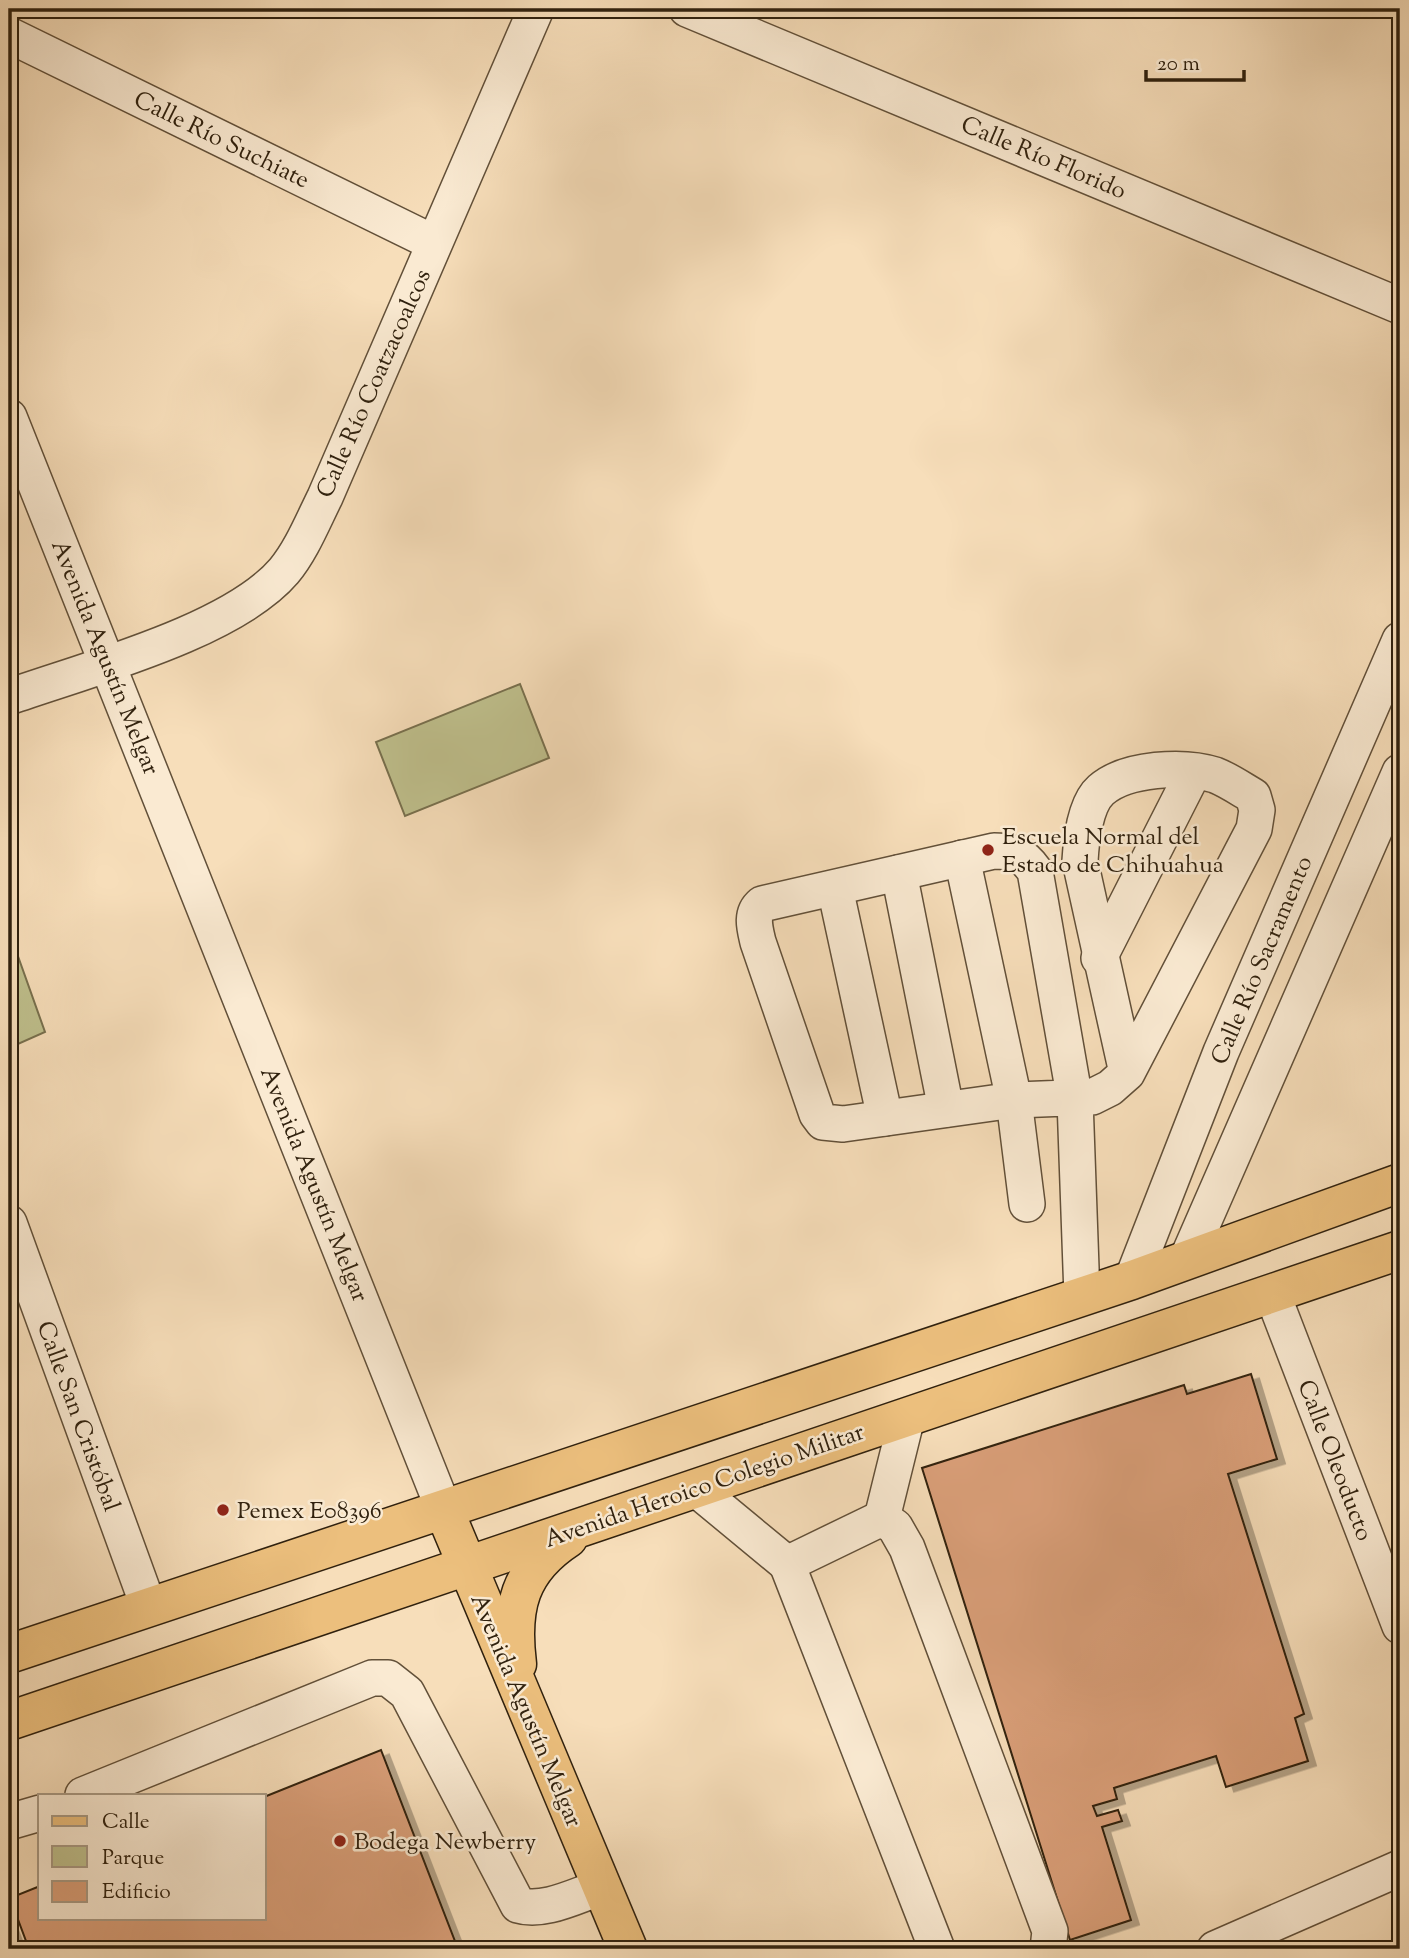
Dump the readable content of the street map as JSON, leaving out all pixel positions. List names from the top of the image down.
{
  "streets": {
    "main road": ["Avenida Agustín Melgar", "Avenida Heroico Colegio Militar"],
    "street": [
      "Calle Río Suchiate",
      "Calle Río Florido",
      "Calle Río Coatzacoalcos",
      "Calle Río Sacramento",
      "Calle San Cristóbal",
      "Calle Oleoducto"
    ]
  },
  "crossings": [
    ["Calle Río Suchiate", "Calle Río Coatzacoalcos"],
    ["Calle Río Coatzacoalcos", "Avenida Agustín Melgar"],
    ["Avenida Agustín Melgar", "Avenida Heroico Colegio Militar"],
    ["Calle Oleoducto", "Avenida Heroico Colegio Militar"]
  ],
  "places": ["Escuela Normal del Estado de Chihuahua", "Pemex E08396", "Bodega Newberry"],
  "legend": ["Calle", "Parque", "Edificio"],
  "scale_bar": "20 m"
}
